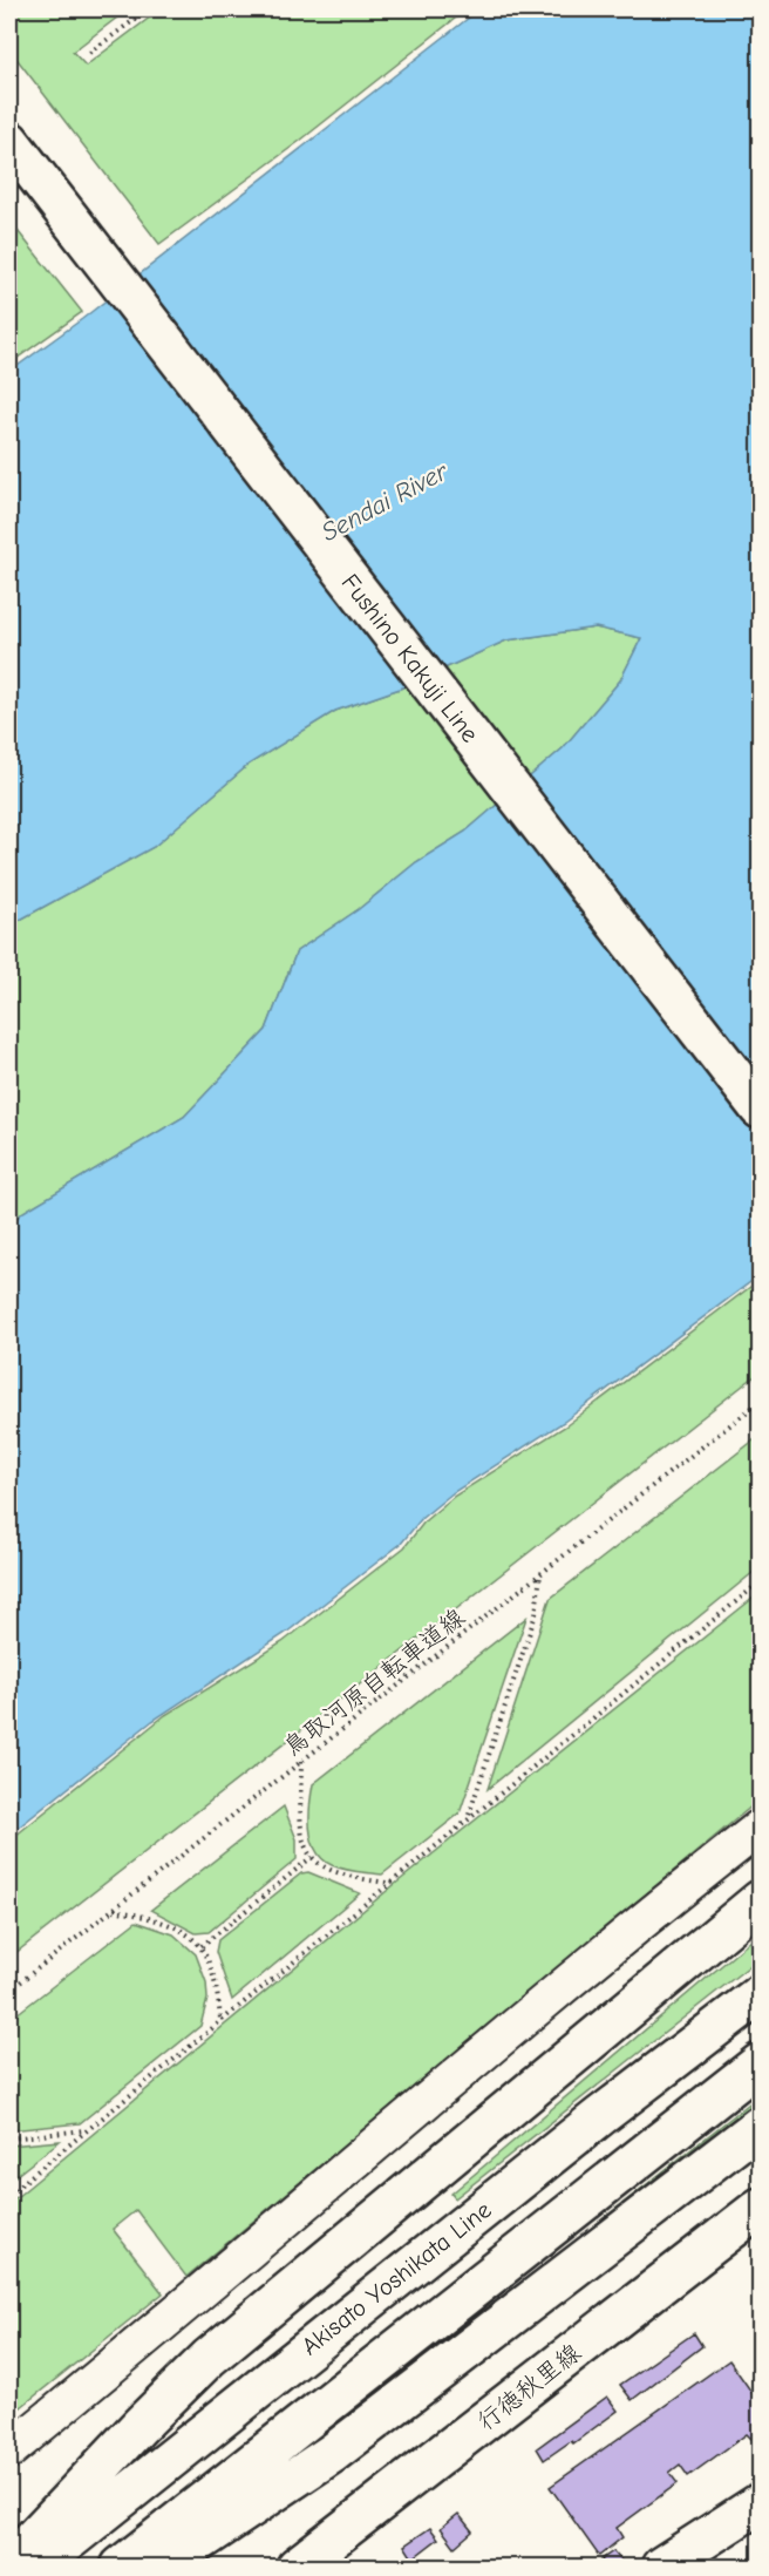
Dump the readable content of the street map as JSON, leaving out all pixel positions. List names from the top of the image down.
{
  "streets": {
    "main road": ["Fushino Kakuji Line", "Akisato Yoshikata Line", "行徳秋里線"],
    "path": ["鳥取河原自転車道線"]
  },
  "water": ["Sendai River"]
}
